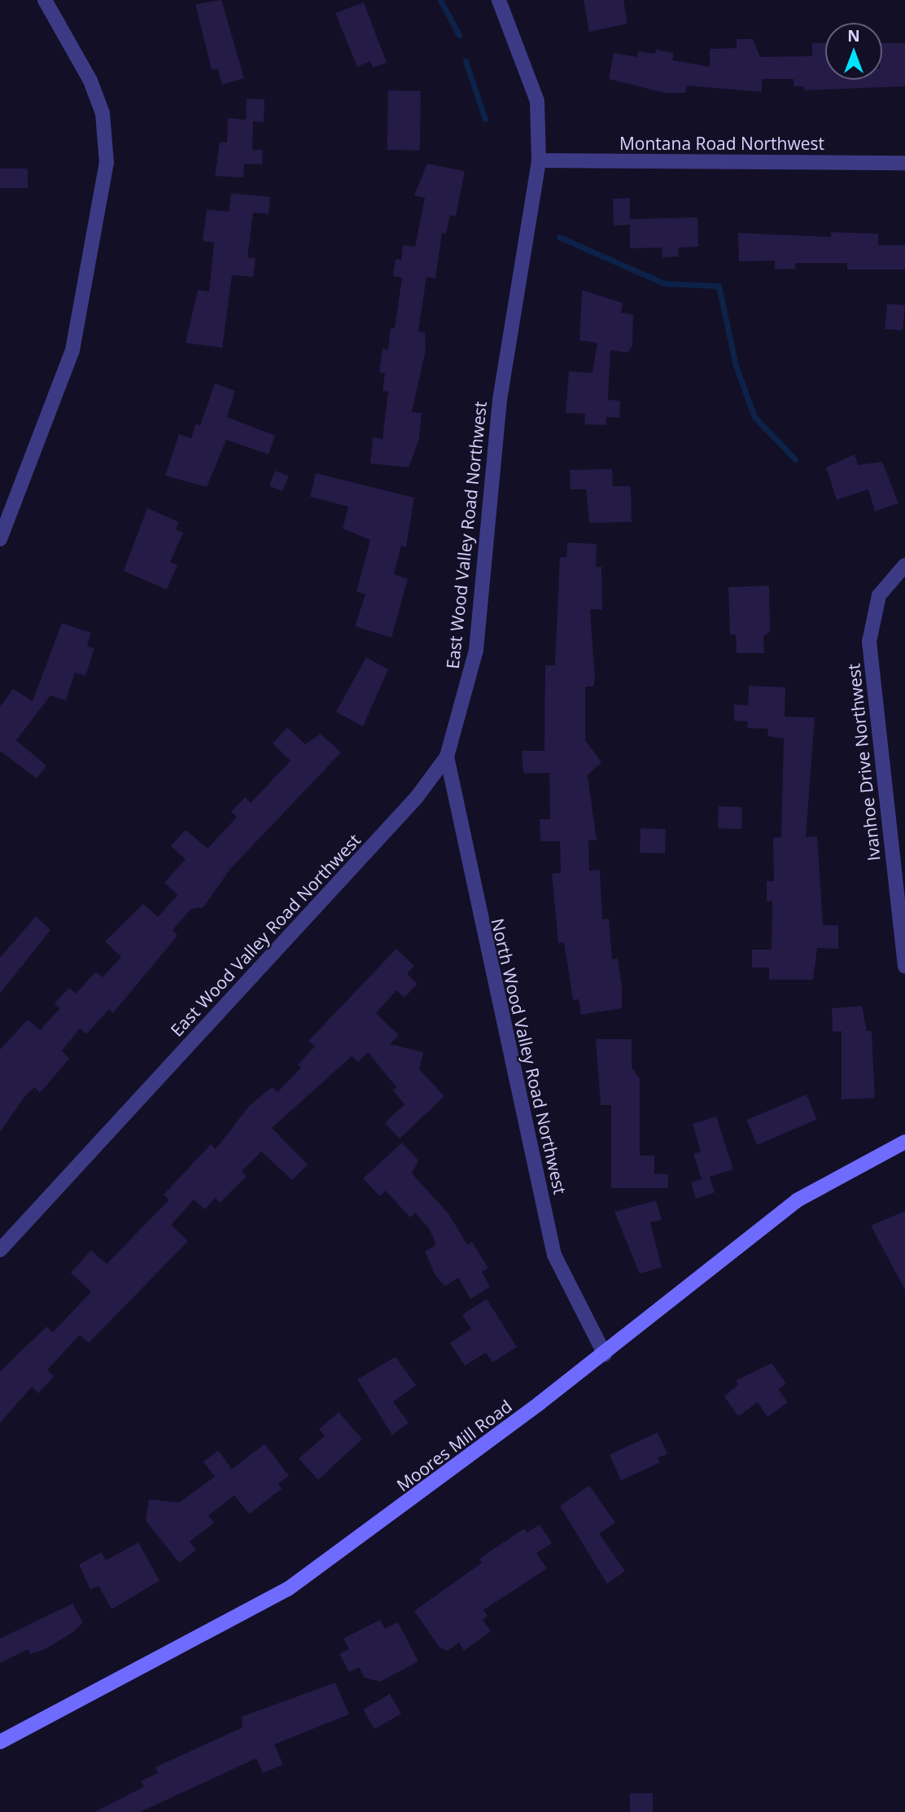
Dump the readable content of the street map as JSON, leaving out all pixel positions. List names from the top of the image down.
{
  "streets": {
    "street": [
      "Montana Road Northwest",
      "East Wood Valley Road Northwest",
      "Ivanhoe Drive Northwest",
      "North Wood Valley Road Northwest",
      "Moores Mill Road"
    ]
  },
  "crossings": [
    ["Montana Road Northwest", "East Wood Valley Road Northwest"],
    ["East Wood Valley Road Northwest", "North Wood Valley Road Northwest"],
    ["North Wood Valley Road Northwest", "Moores Mill Road"]
  ],
  "north": "top"
}
